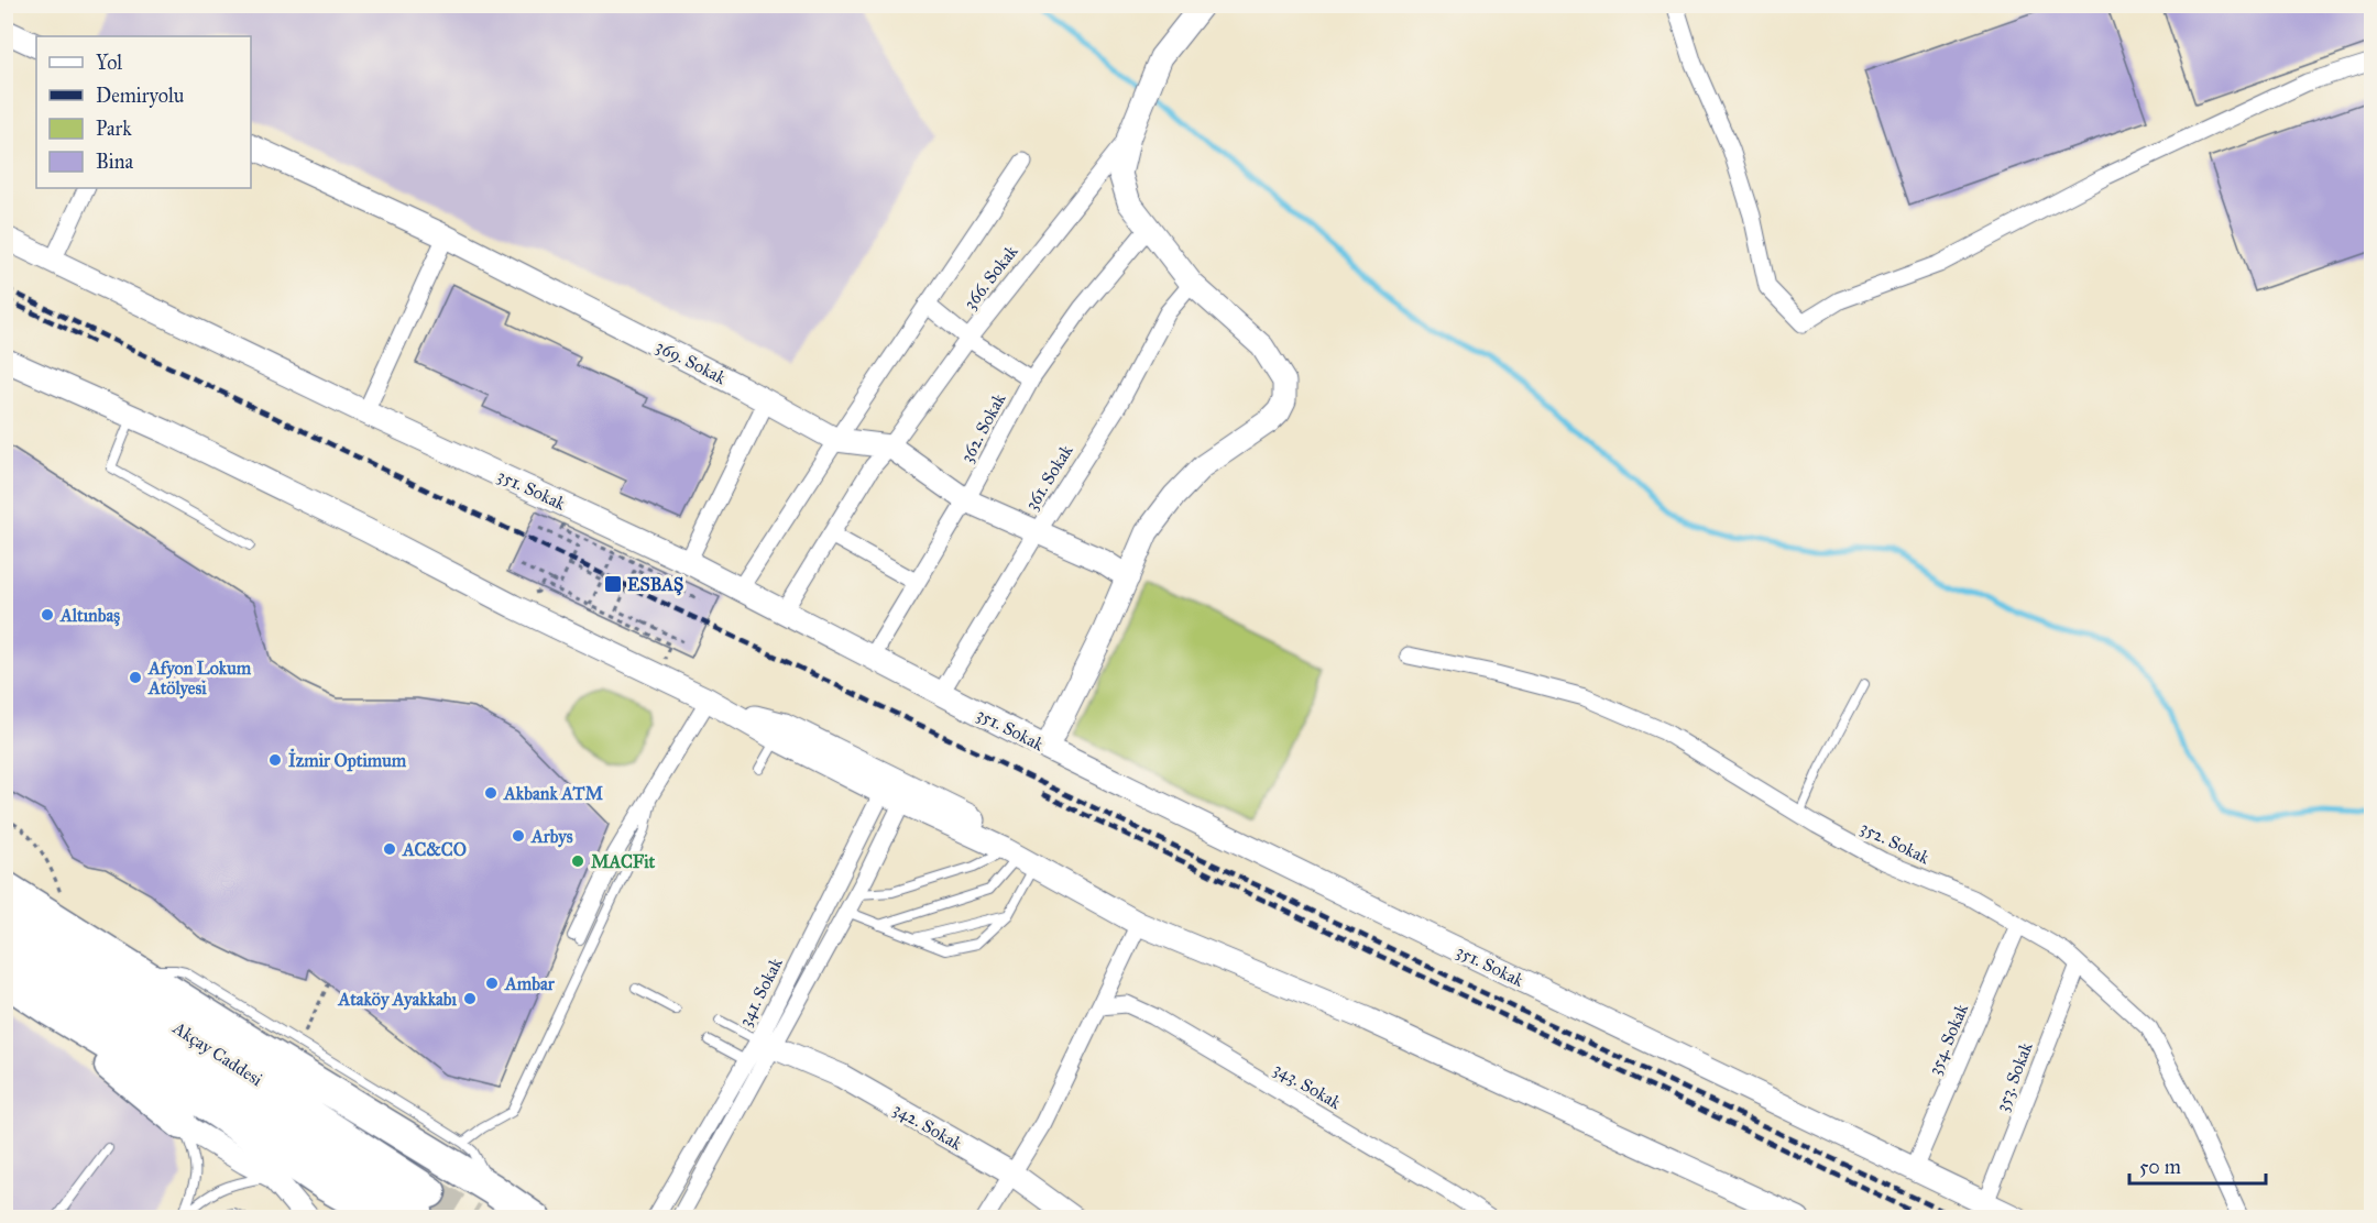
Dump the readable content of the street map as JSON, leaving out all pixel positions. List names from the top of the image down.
{
  "streets": {
    "highway": ["Akçay Caddesi"],
    "street": [
      "366. Sokak",
      "369. Sokak",
      "362. Sokak",
      "361. Sokak",
      "351. Sokak",
      "352. Sokak",
      "341. Sokak",
      "354. Sokak",
      "353. Sokak",
      "343. Sokak",
      "342. Sokak"
    ]
  },
  "crossings": [
    ["366. Sokak", "369. Sokak"],
    ["366. Sokak", "351. Sokak"],
    ["369. Sokak", "362. Sokak"],
    ["369. Sokak", "361. Sokak"],
    ["362. Sokak", "351. Sokak"],
    ["361. Sokak", "351. Sokak"],
    ["351. Sokak", "354. Sokak"],
    ["351. Sokak", "353. Sokak"],
    ["352. Sokak", "354. Sokak"],
    ["352. Sokak", "353. Sokak"],
    ["341. Sokak", "342. Sokak"]
  ],
  "places": {
    "transit": ["ESBAŞ"],
    "other": [
      "Altınbaş",
      "Afyon Lokum Atölyesi",
      "İzmir Optimum",
      "Akbank ATM",
      "Arbys",
      "AC&CO",
      "MACFit",
      "Ambar",
      "Ataköy Ayakkabı"
    ]
  },
  "legend": [
    "Yol",
    "Demiryolu",
    "Park",
    "Bina"
  ],
  "scale_bar": "50 m"
}
